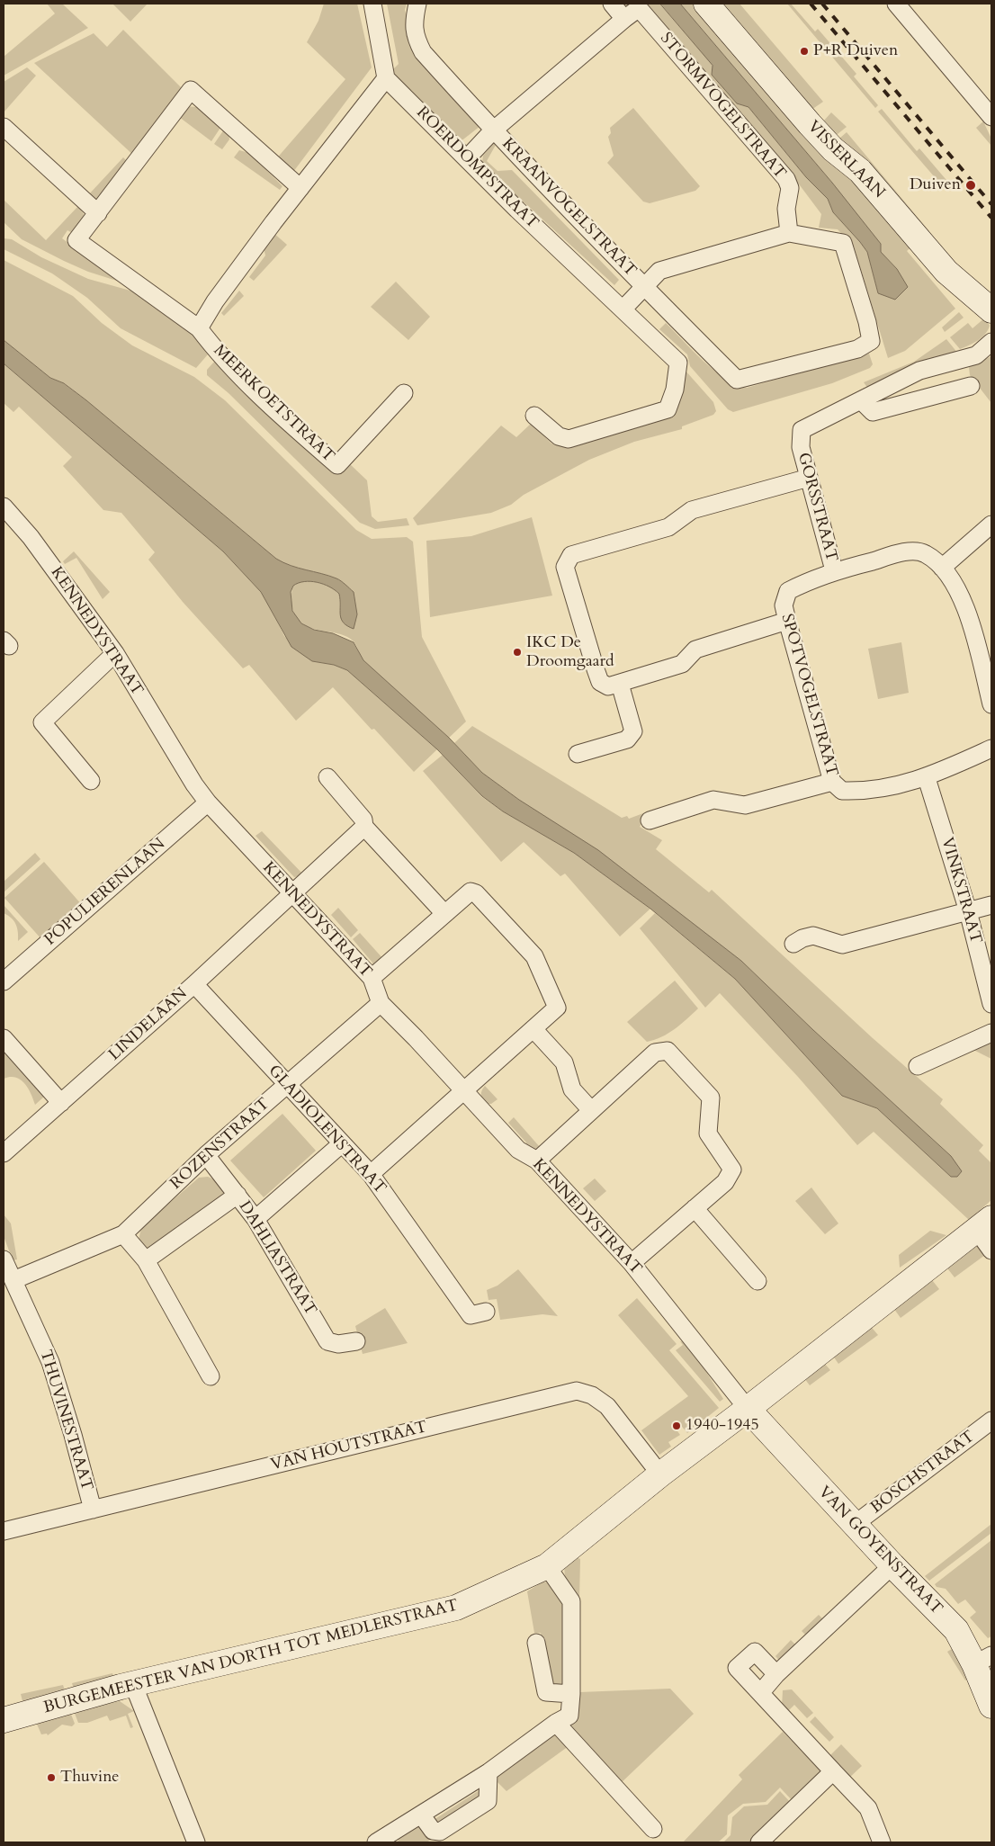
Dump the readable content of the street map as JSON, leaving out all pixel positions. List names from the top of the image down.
{
  "streets": {
    "street": [
      "STORMVOGELSTRAAT",
      "VISSERLAAN",
      "ROERDOMPSTRAAT",
      "KRAANVOGELSTRAAT",
      "MEERKOETSTRAAT",
      "GORSSTRAAT",
      "KENNEDYSTRAAT",
      "SPOTVOGELSTRAAT",
      "VINKSTRAAT",
      "POPULIERENLAAN",
      "LINDELAAN",
      "GLADIOLENSTRAAT",
      "ROZENSTRAAT",
      "DAHLIASTRAAT",
      "THUVINESTRAAT",
      "VAN HOUTSTRAAT",
      "BOSCHSTRAAT",
      "VAN GOYENSTRAAT",
      "BURGEMEESTER VAN DORTH TOT MEDLERSTRAAT"
    ]
  },
  "crossings": [
    ["STORMVOGELSTRAAT", "KRAANVOGELSTRAAT"],
    ["GORSSTRAAT", "SPOTVOGELSTRAAT"],
    ["KENNEDYSTRAAT", "POPULIERENLAAN"],
    ["KENNEDYSTRAAT", "LINDELAAN"],
    ["KENNEDYSTRAAT", "ROZENSTRAAT"],
    ["KENNEDYSTRAAT", "VAN GOYENSTRAAT"],
    ["KENNEDYSTRAAT", "BURGEMEESTER VAN DORTH TOT MEDLERSTRAAT"],
    ["SPOTVOGELSTRAAT", "VINKSTRAAT"],
    ["LINDELAAN", "GLADIOLENSTRAAT"],
    ["GLADIOLENSTRAAT", "ROZENSTRAAT"],
    ["ROZENSTRAAT", "DAHLIASTRAAT"],
    ["ROZENSTRAAT", "THUVINESTRAAT"],
    ["THUVINESTRAAT", "VAN HOUTSTRAAT"],
    ["VAN HOUTSTRAAT", "BURGEMEESTER VAN DORTH TOT MEDLERSTRAAT"],
    ["BOSCHSTRAAT", "VAN GOYENSTRAAT"],
    ["VAN GOYENSTRAAT", "BURGEMEESTER VAN DORTH TOT MEDLERSTRAAT"]
  ],
  "places": [
    "P+R Duiven",
    "Duiven",
    "IKC De Droomgaard",
    "1940-1945",
    "Thuvine"
  ]
}
